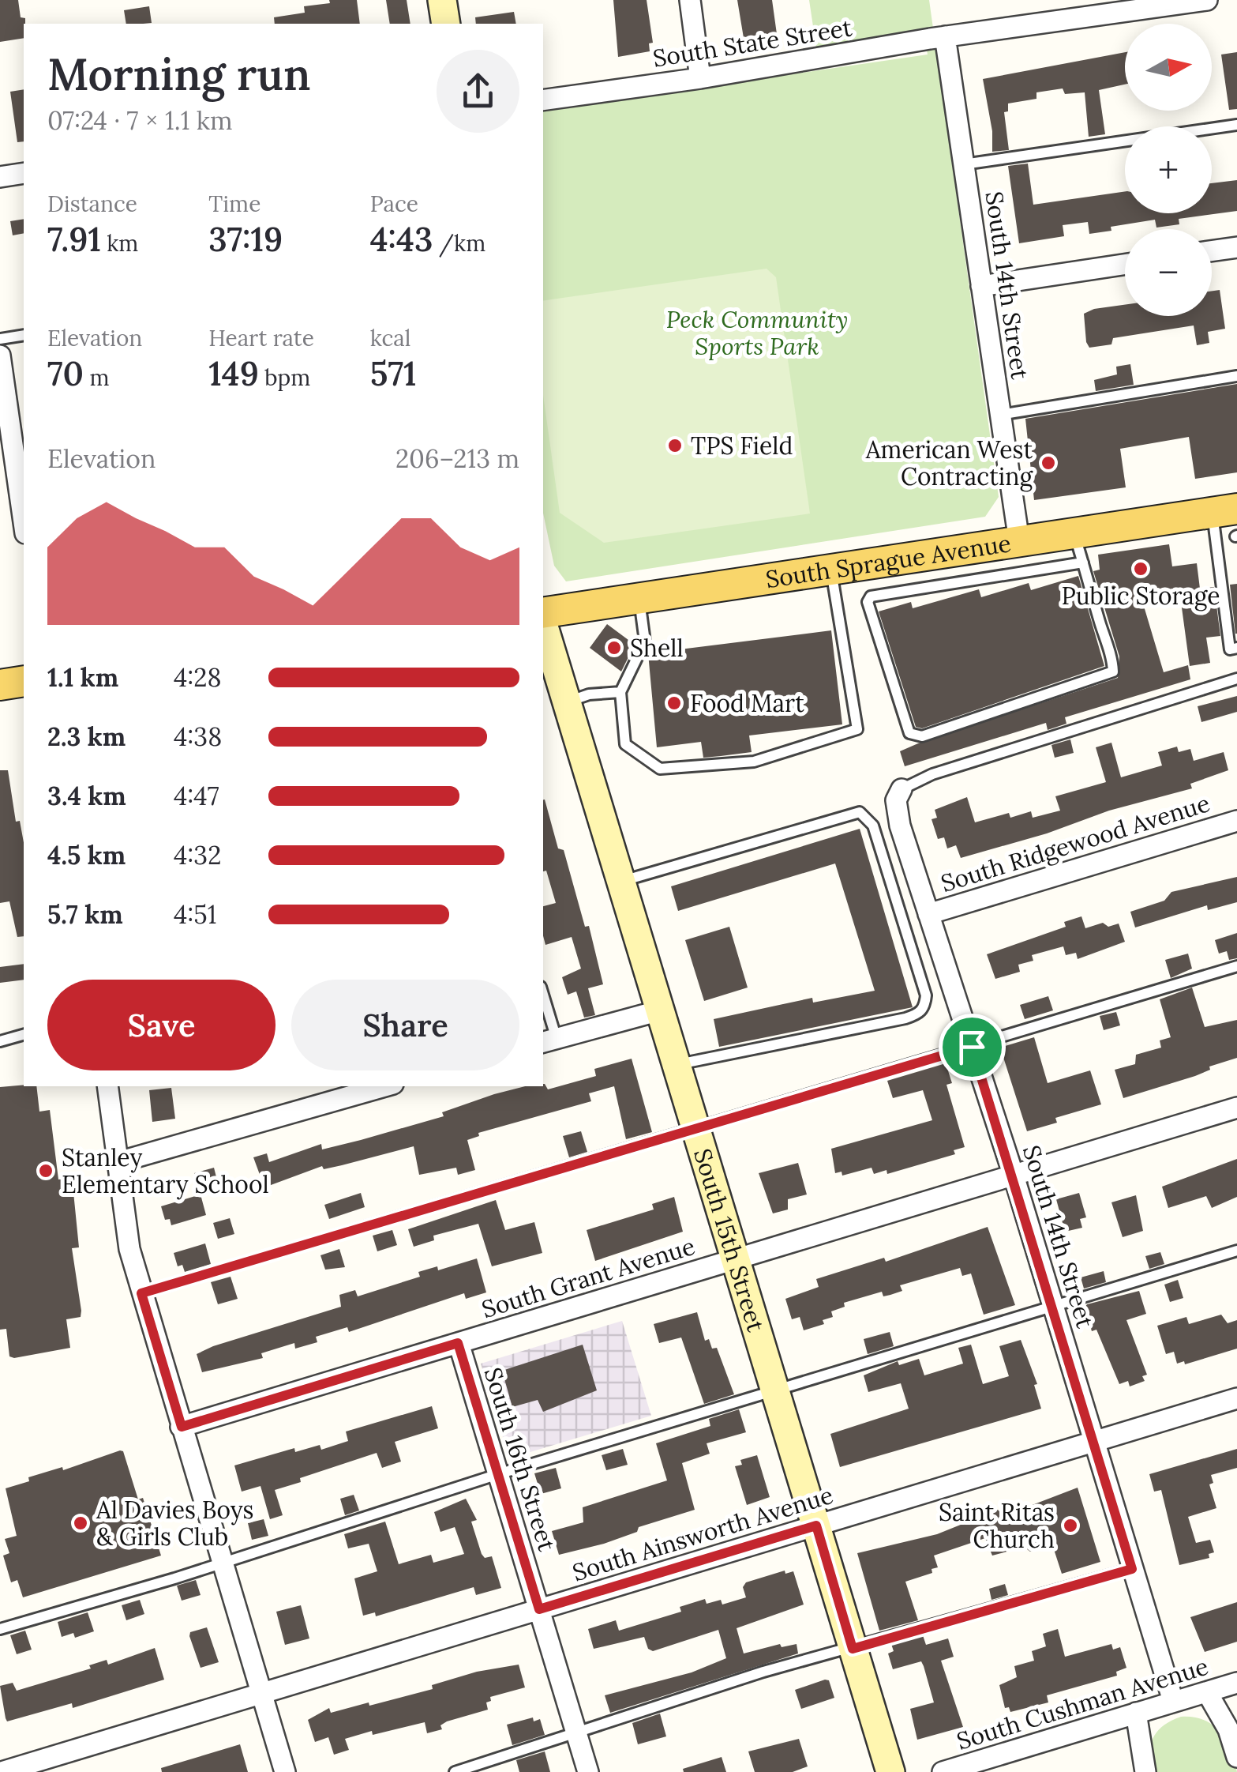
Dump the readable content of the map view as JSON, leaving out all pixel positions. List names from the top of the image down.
{
  "streets": {
    "main road": ["South Sprague Avenue"],
    "street": [
      "South State Street",
      "South 14th Street",
      "South Ridgewood Avenue",
      "South 15th Street",
      "South Grant Avenue",
      "South 16th Street",
      "South Ainsworth Avenue",
      "South Cushman Avenue"
    ]
  },
  "crossings": [
    ["South State Street", "South 14th Street"],
    ["South 14th Street", "South Sprague Avenue"],
    ["South 14th Street", "South Ridgewood Avenue"],
    ["South 14th Street", "South Grant Avenue"],
    ["South 14th Street", "South Ainsworth Avenue"],
    ["South 14th Street", "South Cushman Avenue"],
    ["South 15th Street", "South Grant Avenue"],
    ["South 15th Street", "South Ainsworth Avenue"],
    ["South Grant Avenue", "South 16th Street"],
    ["South 16th Street", "South Ainsworth Avenue"]
  ],
  "parks": ["Peck Community Sports Park"],
  "places": [
    "TPS Field",
    "American West Contracting",
    "Public Storage",
    "Shell",
    "Food Mart",
    "Stanley Elementary School",
    "Al Davies Boys & Girls Club",
    "Saint Ritas Church"
  ],
  "north": "right",
  "page": {
    "map_buttons": ["+", "−"],
    "heading": ["Morning run", "07:24 · 7 × 1.1 km"],
    "stats": [
      ["Distance", "7.91 km"],
      ["Time", "37:19"],
      ["Pace", "4:43 /km"],
      ["Elevation", "70 m"],
      ["Heart rate", "149 bpm"],
      ["kcal", "571"]
    ],
    "chart": ["Elevation", "206–213 m"],
    "list": [
      {
        "name": "1.1 km",
        "note": "4:28"
      },
      {
        "name": "2.3 km",
        "note": "4:38"
      },
      {
        "name": "3.4 km",
        "note": "4:47"
      },
      {
        "name": "4.5 km",
        "note": "4:32"
      },
      {
        "name": "5.7 km",
        "note": "4:51"
      }
    ],
    "buttons": ["Save", "Share"]
  }
}
